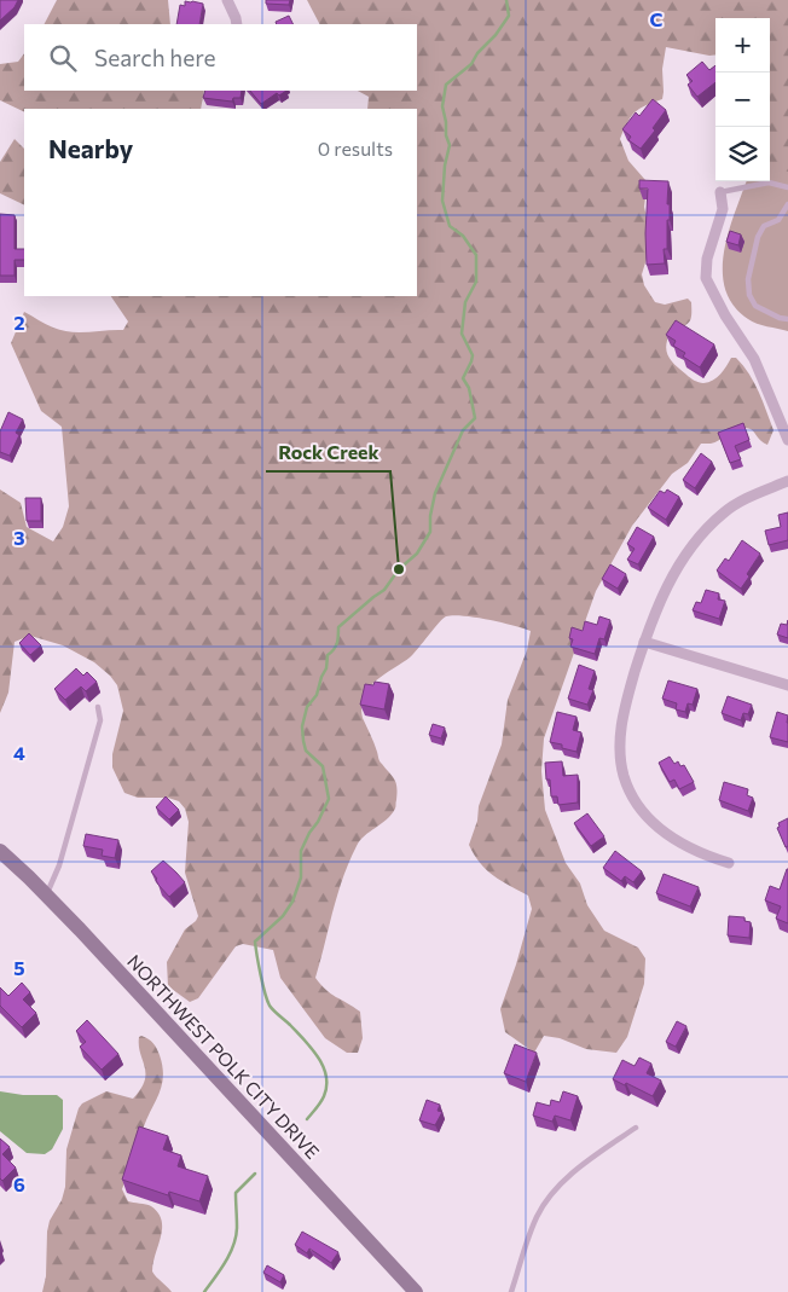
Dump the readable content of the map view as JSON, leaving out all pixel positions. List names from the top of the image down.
{
  "streets": {
    "street": ["NORTHWEST POLK CITY DRIVE"]
  },
  "places": ["Rock Creek"],
  "page": {
    "map_buttons": ["+", "−"],
    "search": "Search here",
    "heading": ["Nearby", "0 results"]
  },
  "grid": {
    "columns": ["C"],
    "rows": [
      "2",
      "3",
      "4",
      "5",
      "6"
    ]
  }
}
